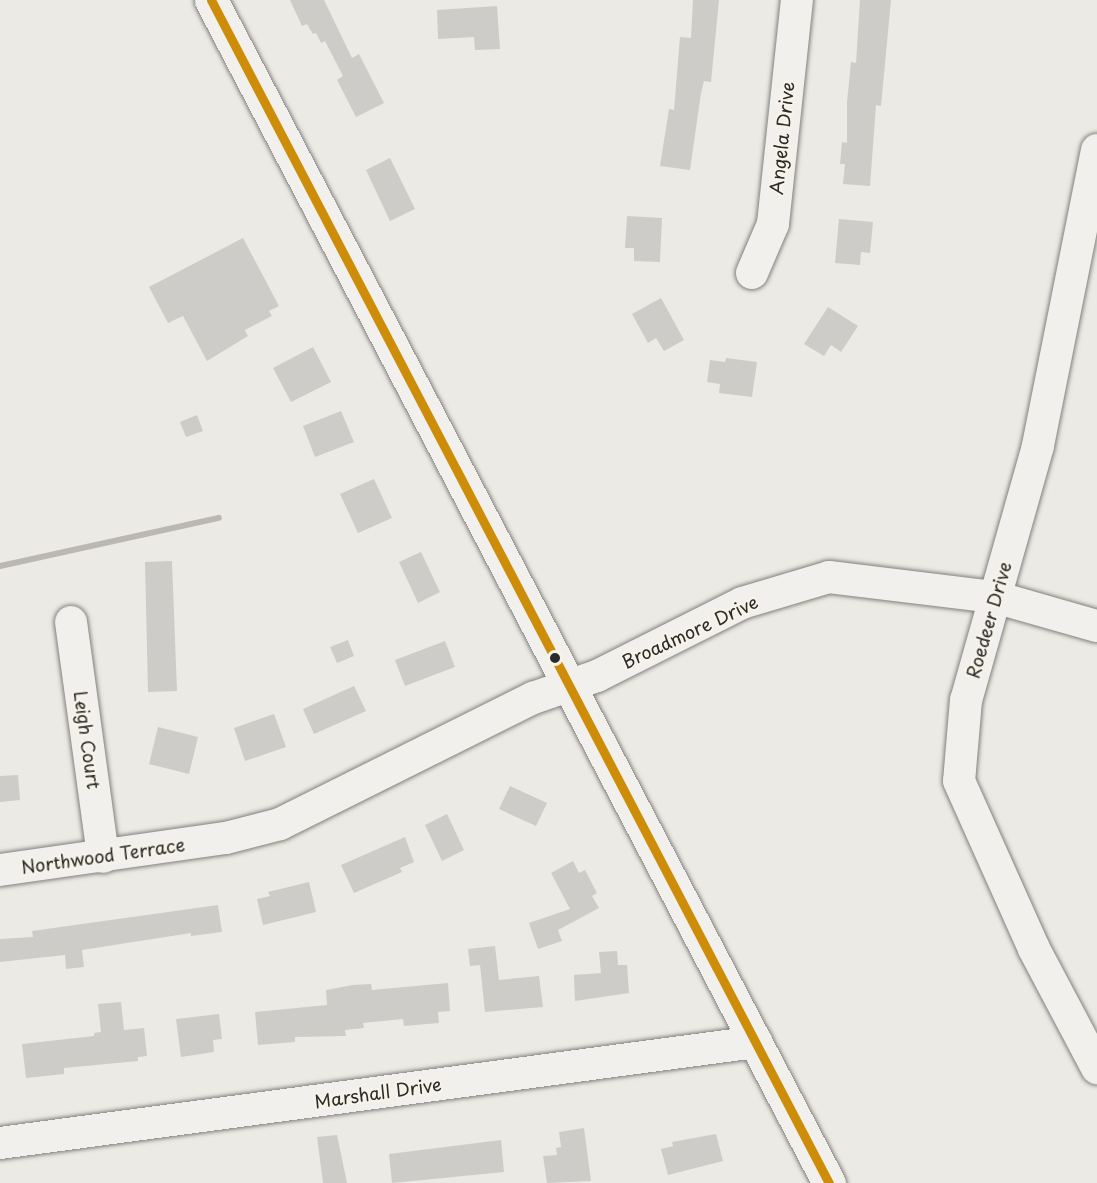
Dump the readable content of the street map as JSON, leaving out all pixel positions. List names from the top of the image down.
{
  "streets": {
    "street": [
      "Angela Drive",
      "Roedeer Drive",
      "Broadmore Drive",
      "Leigh Court",
      "Northwood Terrace",
      "Marshall Drive"
    ]
  },
  "crossings": [
    ["Roedeer Drive", "Broadmore Drive"],
    ["Broadmore Drive", "Northwood Terrace"],
    ["Leigh Court", "Northwood Terrace"]
  ]
}
